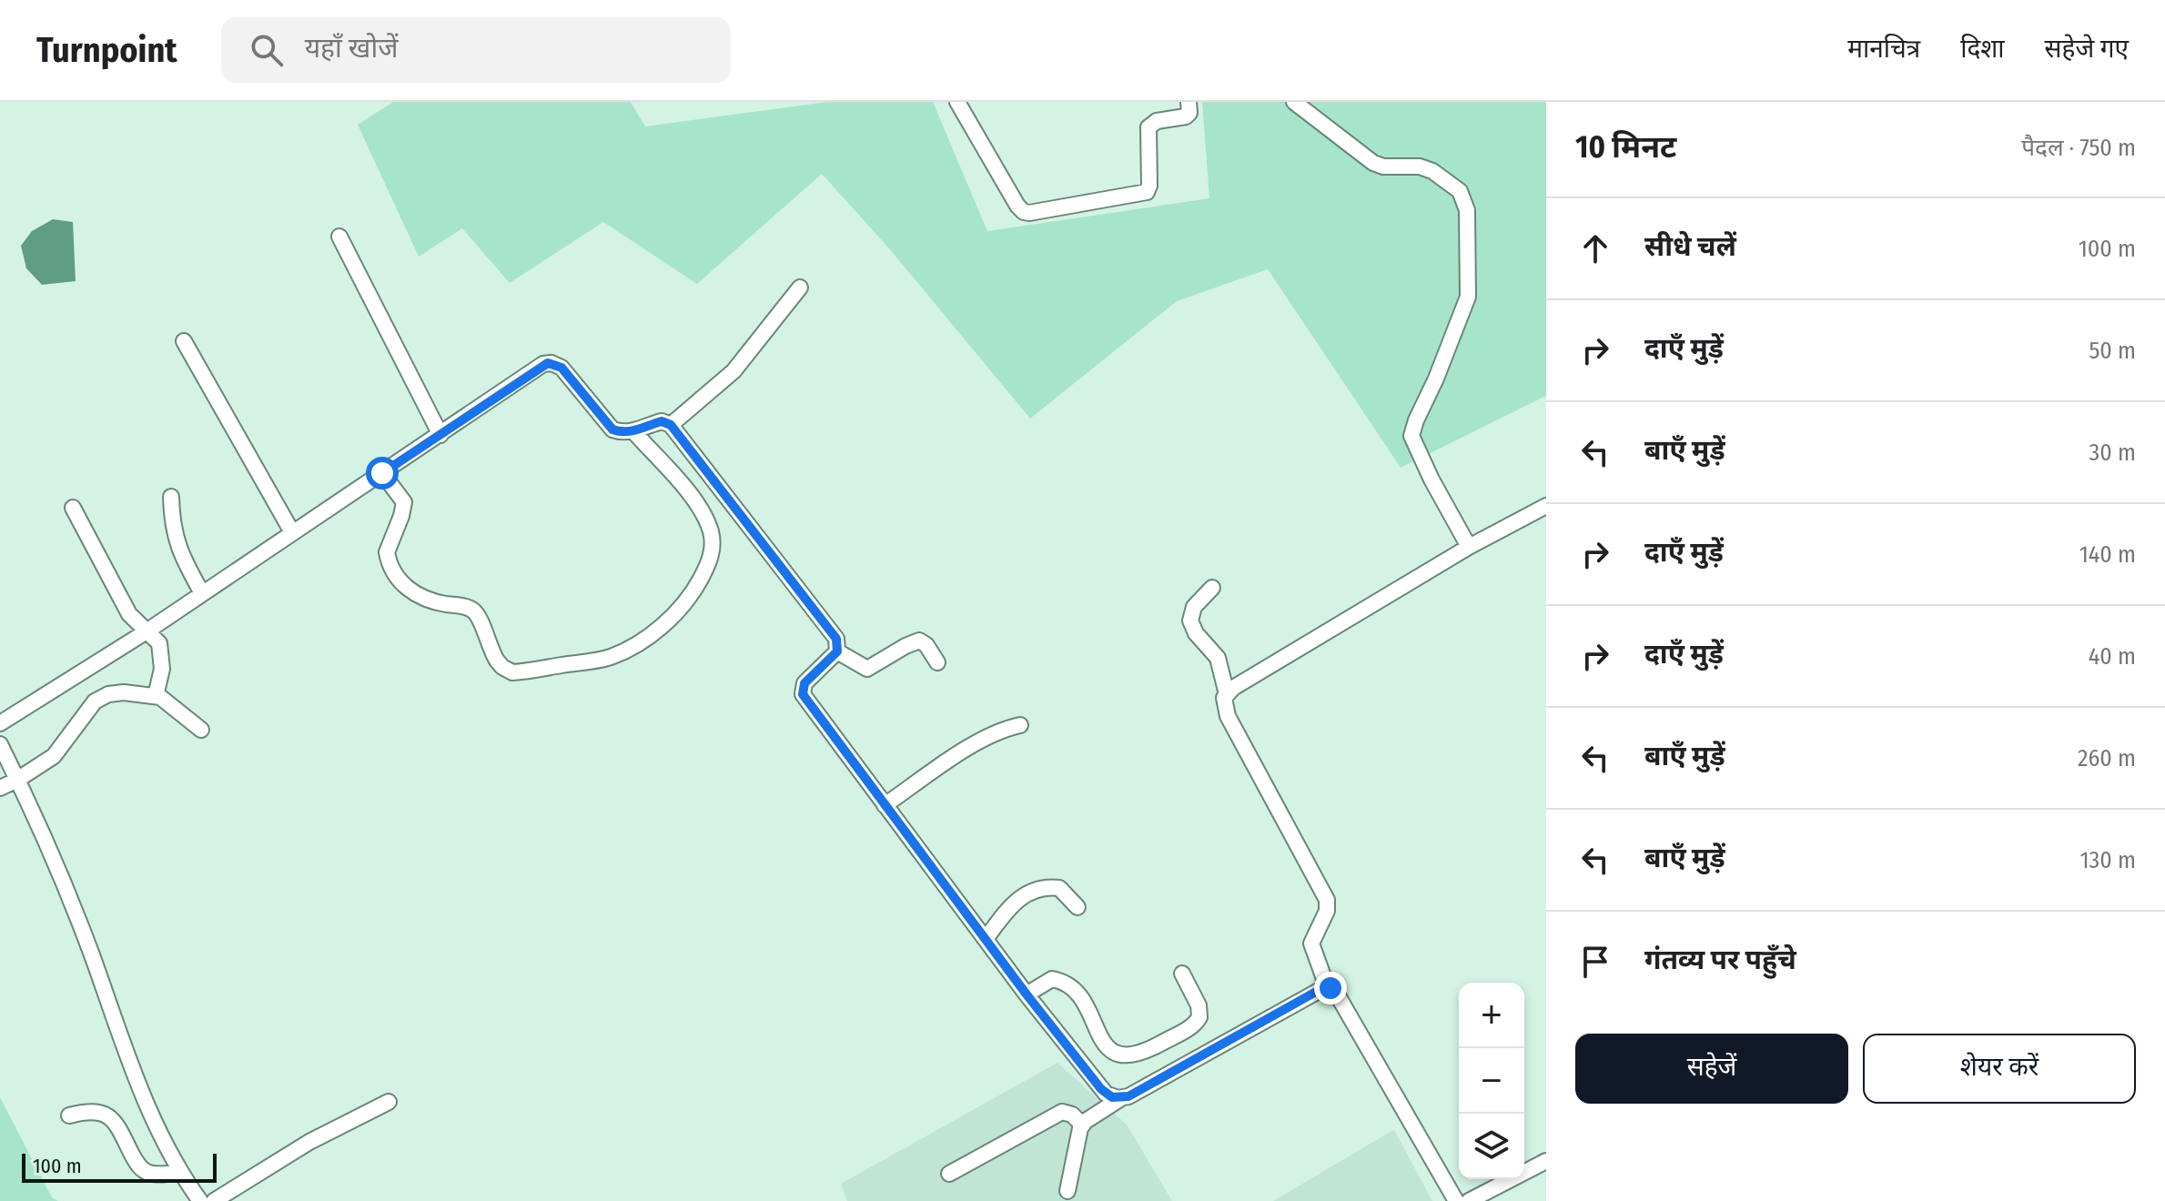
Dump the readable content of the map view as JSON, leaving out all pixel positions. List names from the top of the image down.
{
  "scale_bar": "100 m",
  "page": {
    "header": "Turnpoint",
    "search": "यहाँ खोजें",
    "nav": ["मानचित्र", "दिशा", "सहेजे गए"],
    "heading": ["10 मिनट", "पैदल · 750 m"],
    "list": [
      ["सीधे चलें", "100 m"],
      ["दाएँ मुड़ें", "50 m"],
      ["बाएँ मुड़ें", "30 m"],
      ["दाएँ मुड़ें", "140 m"],
      ["दाएँ मुड़ें", "40 m"],
      ["बाएँ मुड़ें", "260 m"],
      ["बाएँ मुड़ें", "130 m"],
      "गंतव्य पर पहुँचे"
    ],
    "map_buttons": ["+", "−"],
    "buttons": ["सहेजें", "शेयर करें"],
    "scale": "100 m"
  }
}
